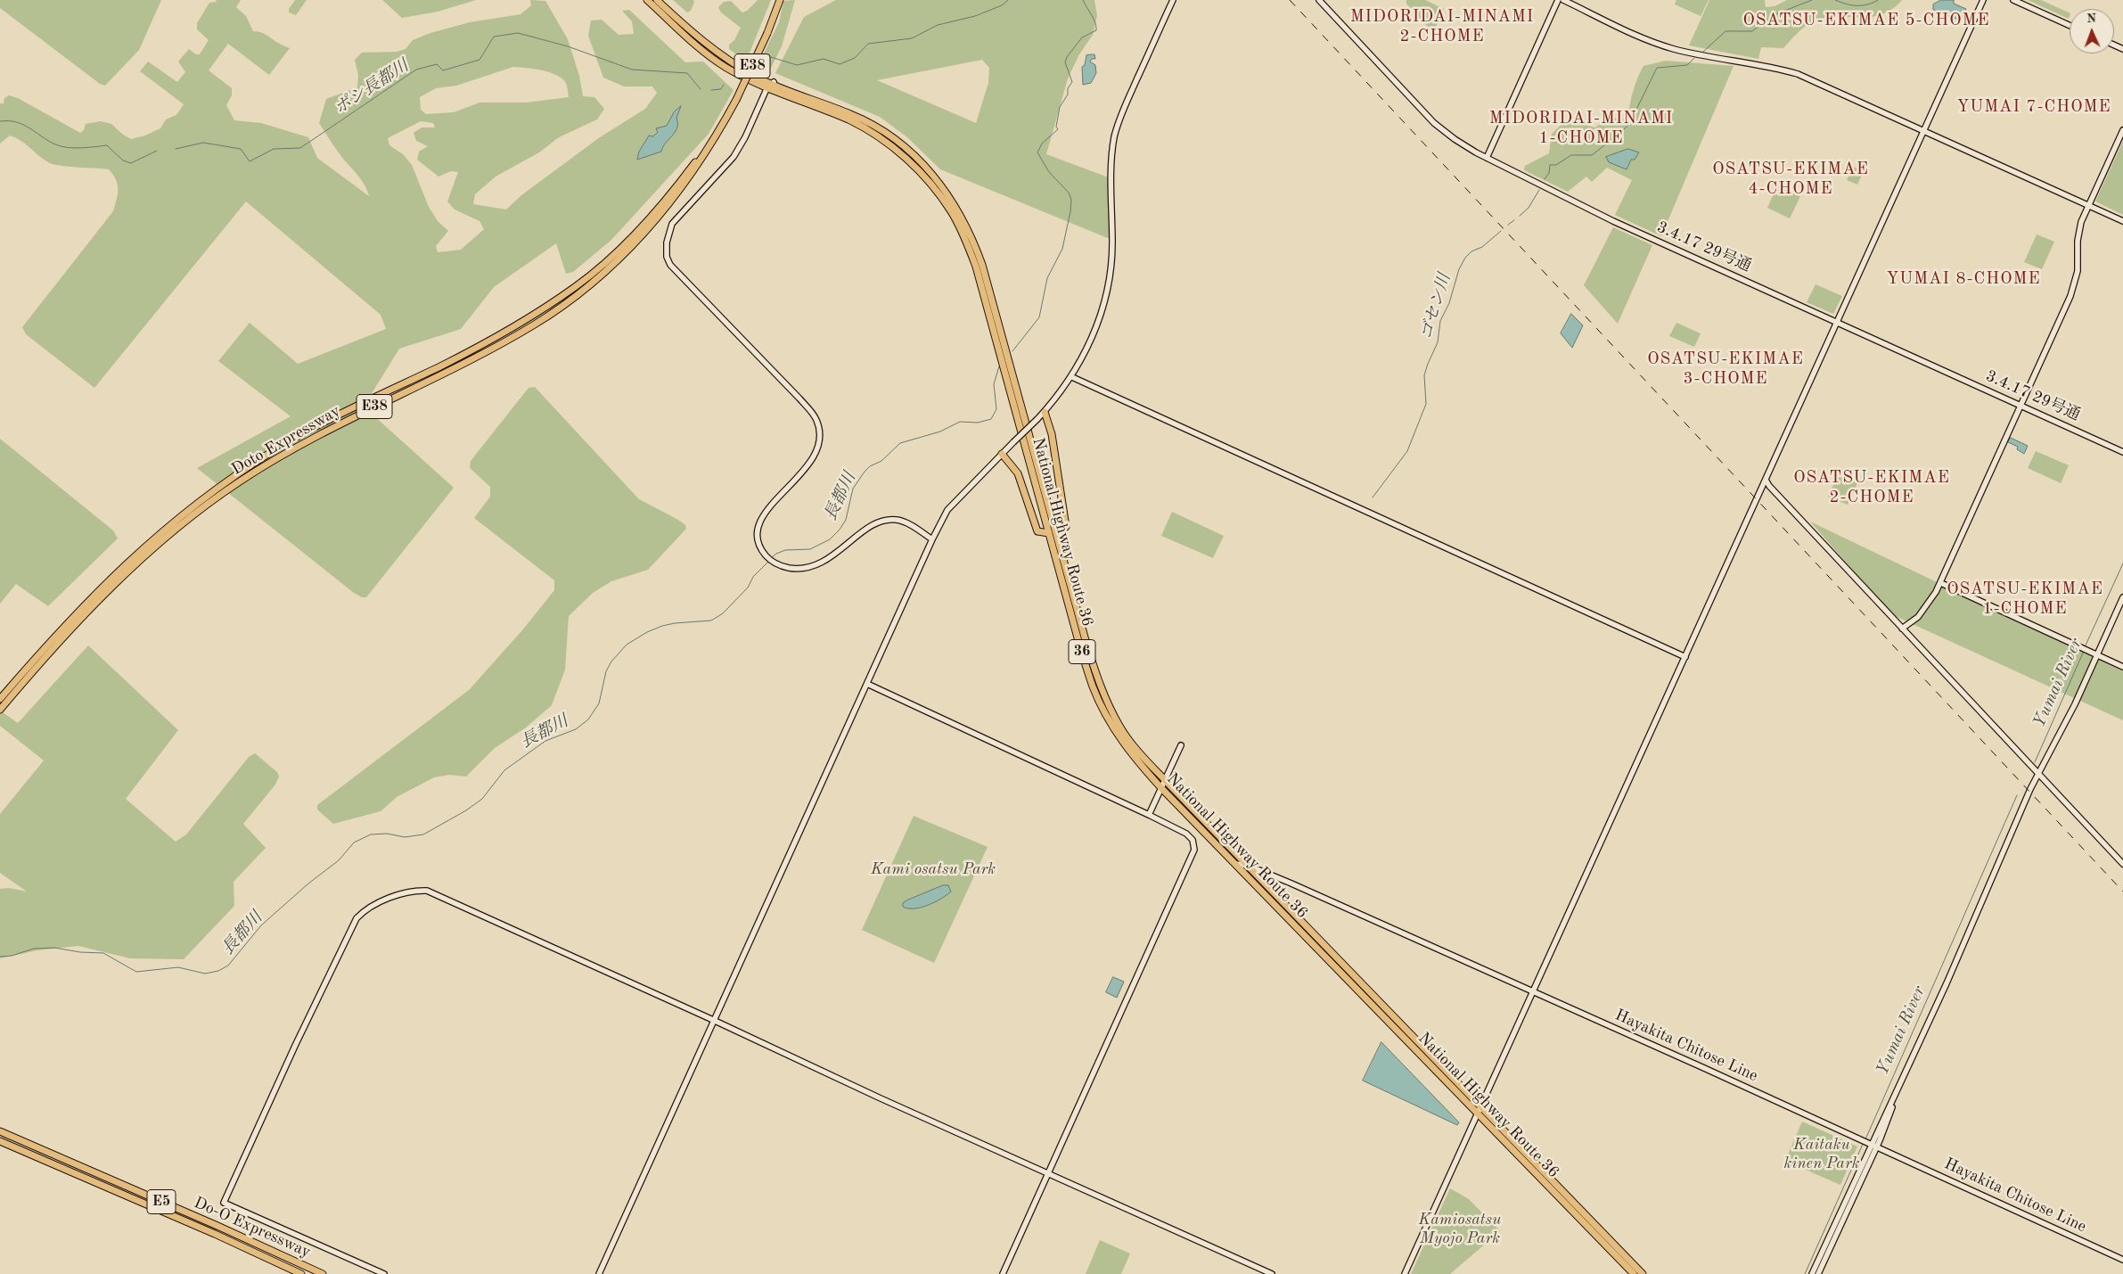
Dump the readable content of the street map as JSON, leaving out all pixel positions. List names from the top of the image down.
{
  "streets": {
    "highway": [
      "E38",
      "Doto Expressway",
      "National Highway Route 36",
      "36",
      "E5",
      "Do-O Expressway"
    ],
    "street": ["3.4.17 29号通", "Hayakita Chitose Line"]
  },
  "crossings": [
    ["National Highway Route 36", "Hayakita Chitose Line"]
  ],
  "districts": [
    "MIDORIDAI-MINAMI 2-CHOME",
    "OSATSU-EKIMAE 5-CHOME",
    "YUMAI 7-CHOME",
    "MIDORIDAI-MINAMI 1-CHOME",
    "OSATSU-EKIMAE 4-CHOME",
    "YUMAI 8-CHOME",
    "OSATSU-EKIMAE 3-CHOME",
    "OSATSU-EKIMAE 2-CHOME",
    "OSATSU-EKIMAE 1-CHOME"
  ],
  "water": [
    "ポシ長都川",
    "ゴセン川",
    "長都川",
    "Yumai River"
  ],
  "parks": ["Kami osatsu Park", "Kaitaku kinen Park", "Kamiosatsu Myojo Park"],
  "north": "top"
}
